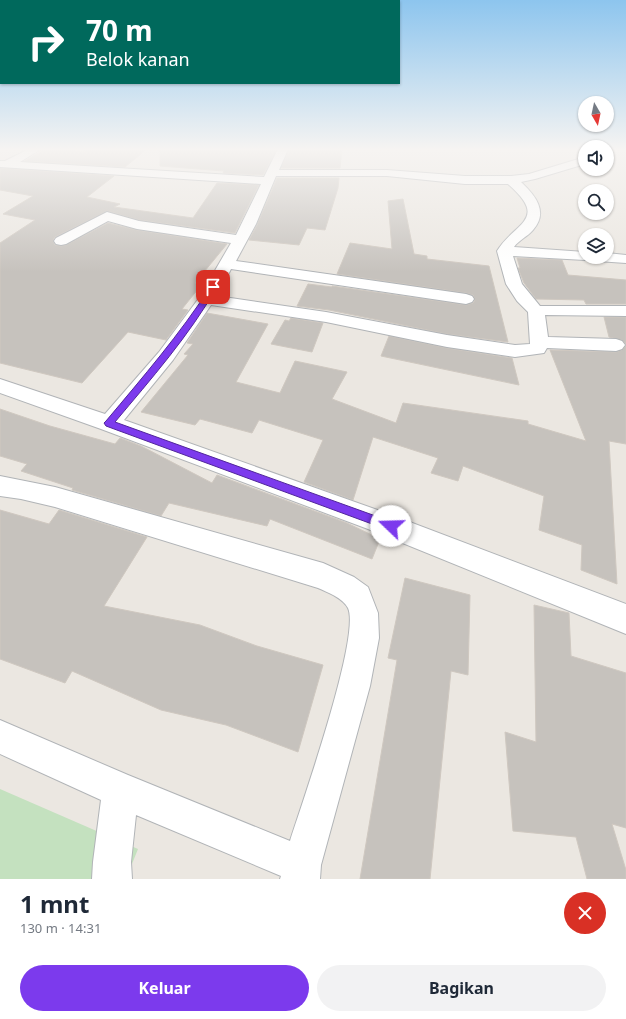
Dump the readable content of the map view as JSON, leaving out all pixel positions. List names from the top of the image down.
{
  "north": "bottom",
  "page": {
    "turn": ["70 m", "Belok kanan"],
    "heading": ["1 mnt", "130 m · 14:31"],
    "buttons": ["Keluar", "Bagikan"]
  }
}
